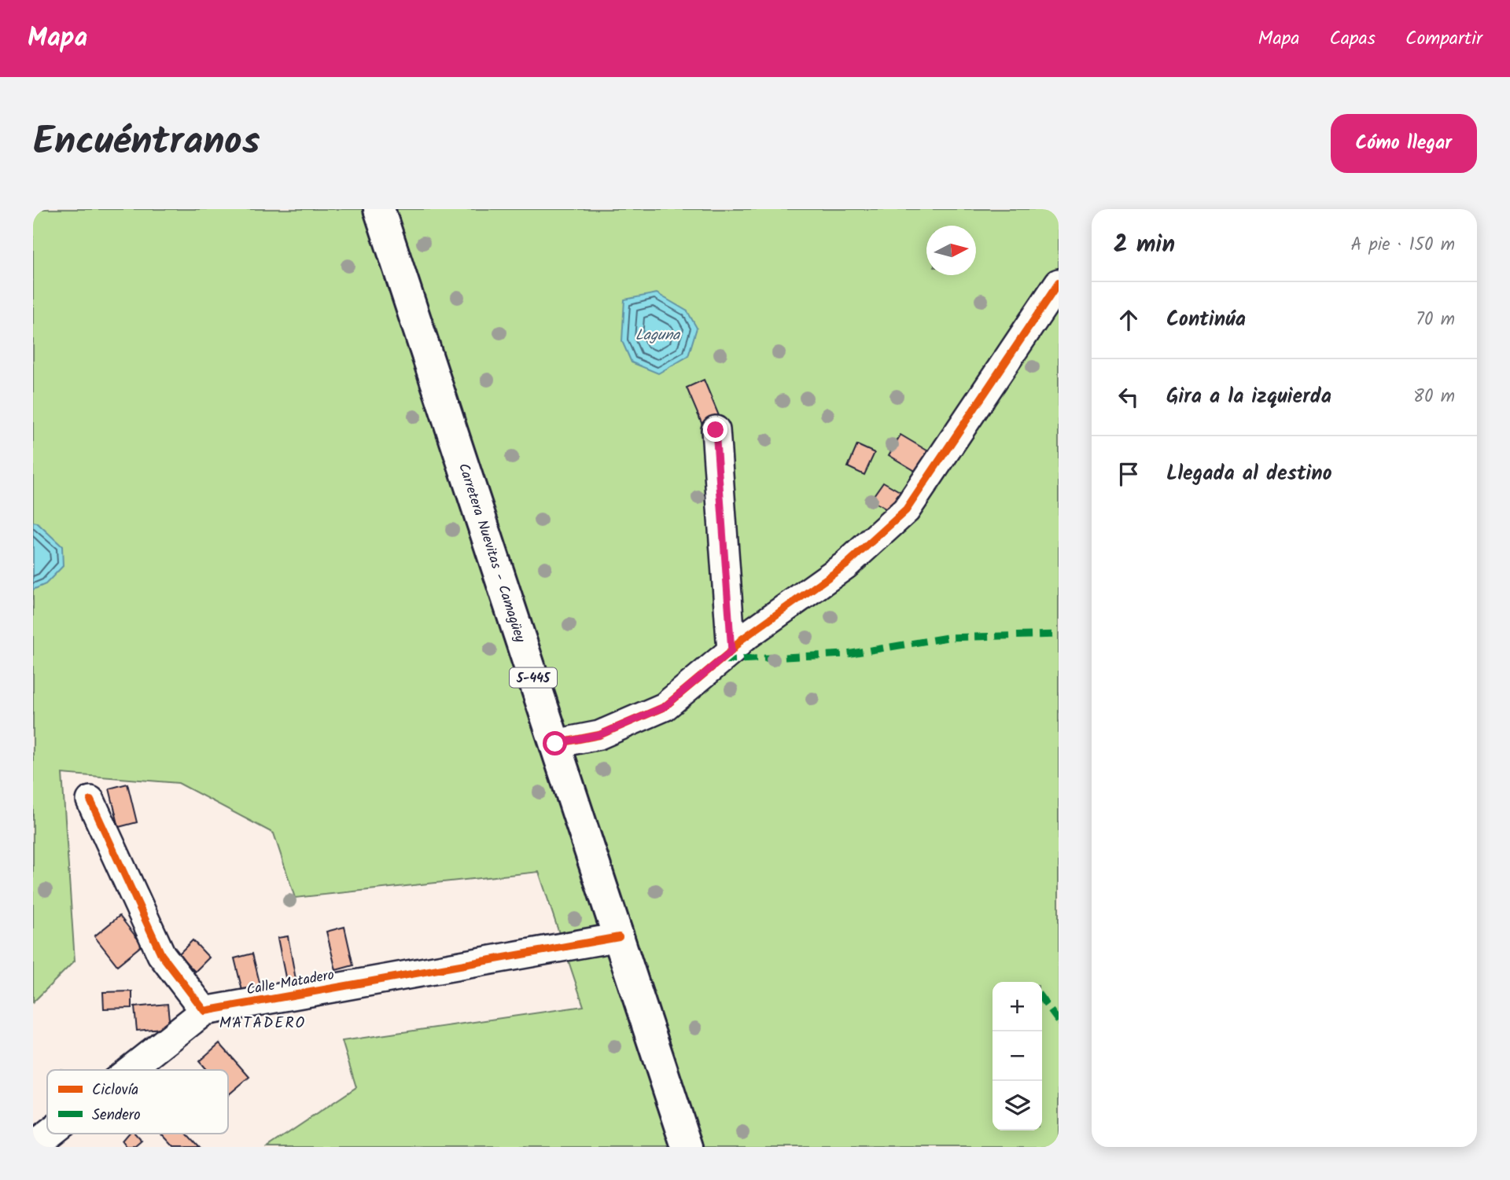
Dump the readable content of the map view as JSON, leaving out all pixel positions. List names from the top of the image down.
{
  "streets": {
    "highway": ["Carretera Nuevitas - Camagüey", "5-445"],
    "street": ["Calle Matadero"]
  },
  "crossings": [
    ["Carretera Nuevitas - Camagüey", "Calle Matadero"]
  ],
  "districts": ["MATADERO"],
  "water": ["Laguna"],
  "legend": ["Ciclovía", "Sendero"],
  "north": "right",
  "page": {
    "header": "Mapa",
    "nav": ["Mapa", "Capas", "Compartir"],
    "title": "Encuéntranos",
    "buttons": "Cómo llegar",
    "heading": ["2 min", "A pie · 150 m"],
    "list": [
      ["Continúa", "70 m"],
      ["Gira a la izquierda", "80 m"],
      "Llegada al destino"
    ],
    "map_buttons": ["+", "−"]
  }
}
